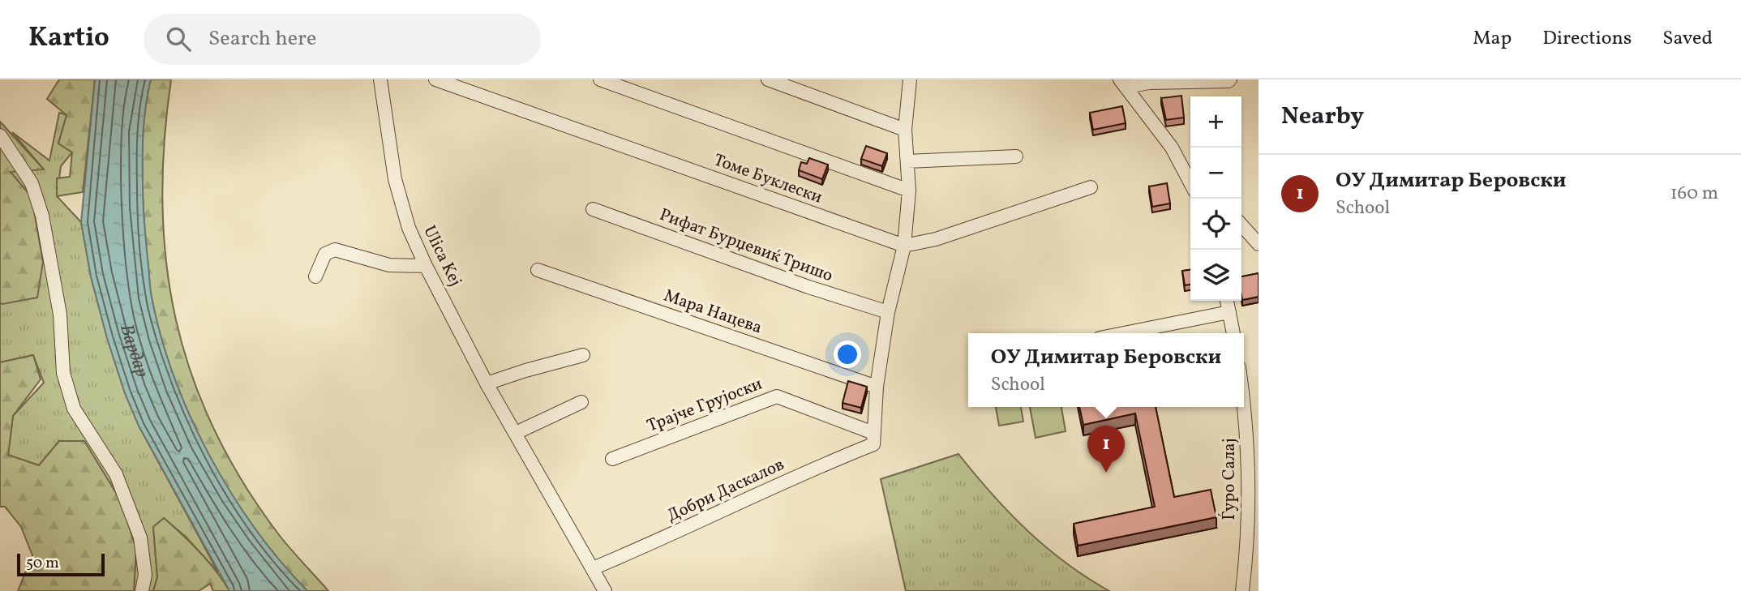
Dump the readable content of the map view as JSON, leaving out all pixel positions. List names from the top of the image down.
{
  "streets": {
    "street": [
      "Томе Буклески",
      "Рифат Бурџевиќ Тришо",
      "Ulica Kej",
      "Мара Нацева",
      "Трајче Грујоски",
      "Ѓуро Салај",
      "Добри Даскалов"
    ]
  },
  "crossings": [
    ["Ulica Kej", "Добри Даскалов"],
    ["Трајче Грујоски", "Добри Даскалов"]
  ],
  "water": ["Вардар"],
  "scale_bar": "50 m",
  "page": {
    "header": "Kartio",
    "search": "Search here",
    "nav": ["Map", "Directions", "Saved"],
    "heading": "Nearby",
    "map_buttons": ["+", "−"],
    "list": [
      {
        "mark": "1",
        "name": "ОУ Димитар Беровски",
        "note": "School",
        "value": "160 m"
      }
    ],
    "popup": ["ОУ Димитар Беровски", "School"],
    "pins": "1",
    "scale": "50 m"
  }
}
